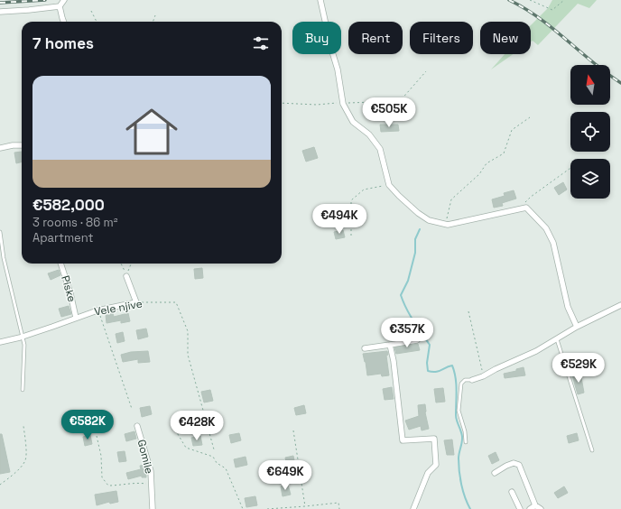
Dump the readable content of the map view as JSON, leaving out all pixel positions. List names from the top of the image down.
{
  "streets": {
    "street": ["Piske", "Vele njive", "Gomile"]
  },
  "crossings": [
    ["Piske", "Vele njive"]
  ],
  "north": "top",
  "page": {
    "chip": [
      "Buy",
      "Rent",
      "Filters",
      "New"
    ],
    "heading": "7 homes",
    "list": [
      {
        "name": "€582,000",
        "note": "3 rooms · 86 m² · Apartment"
      }
    ],
    "price": [
      "€505K",
      "€494K",
      "€357K",
      "€529K",
      "€582K",
      "€428K",
      "€649K"
    ]
  }
}
